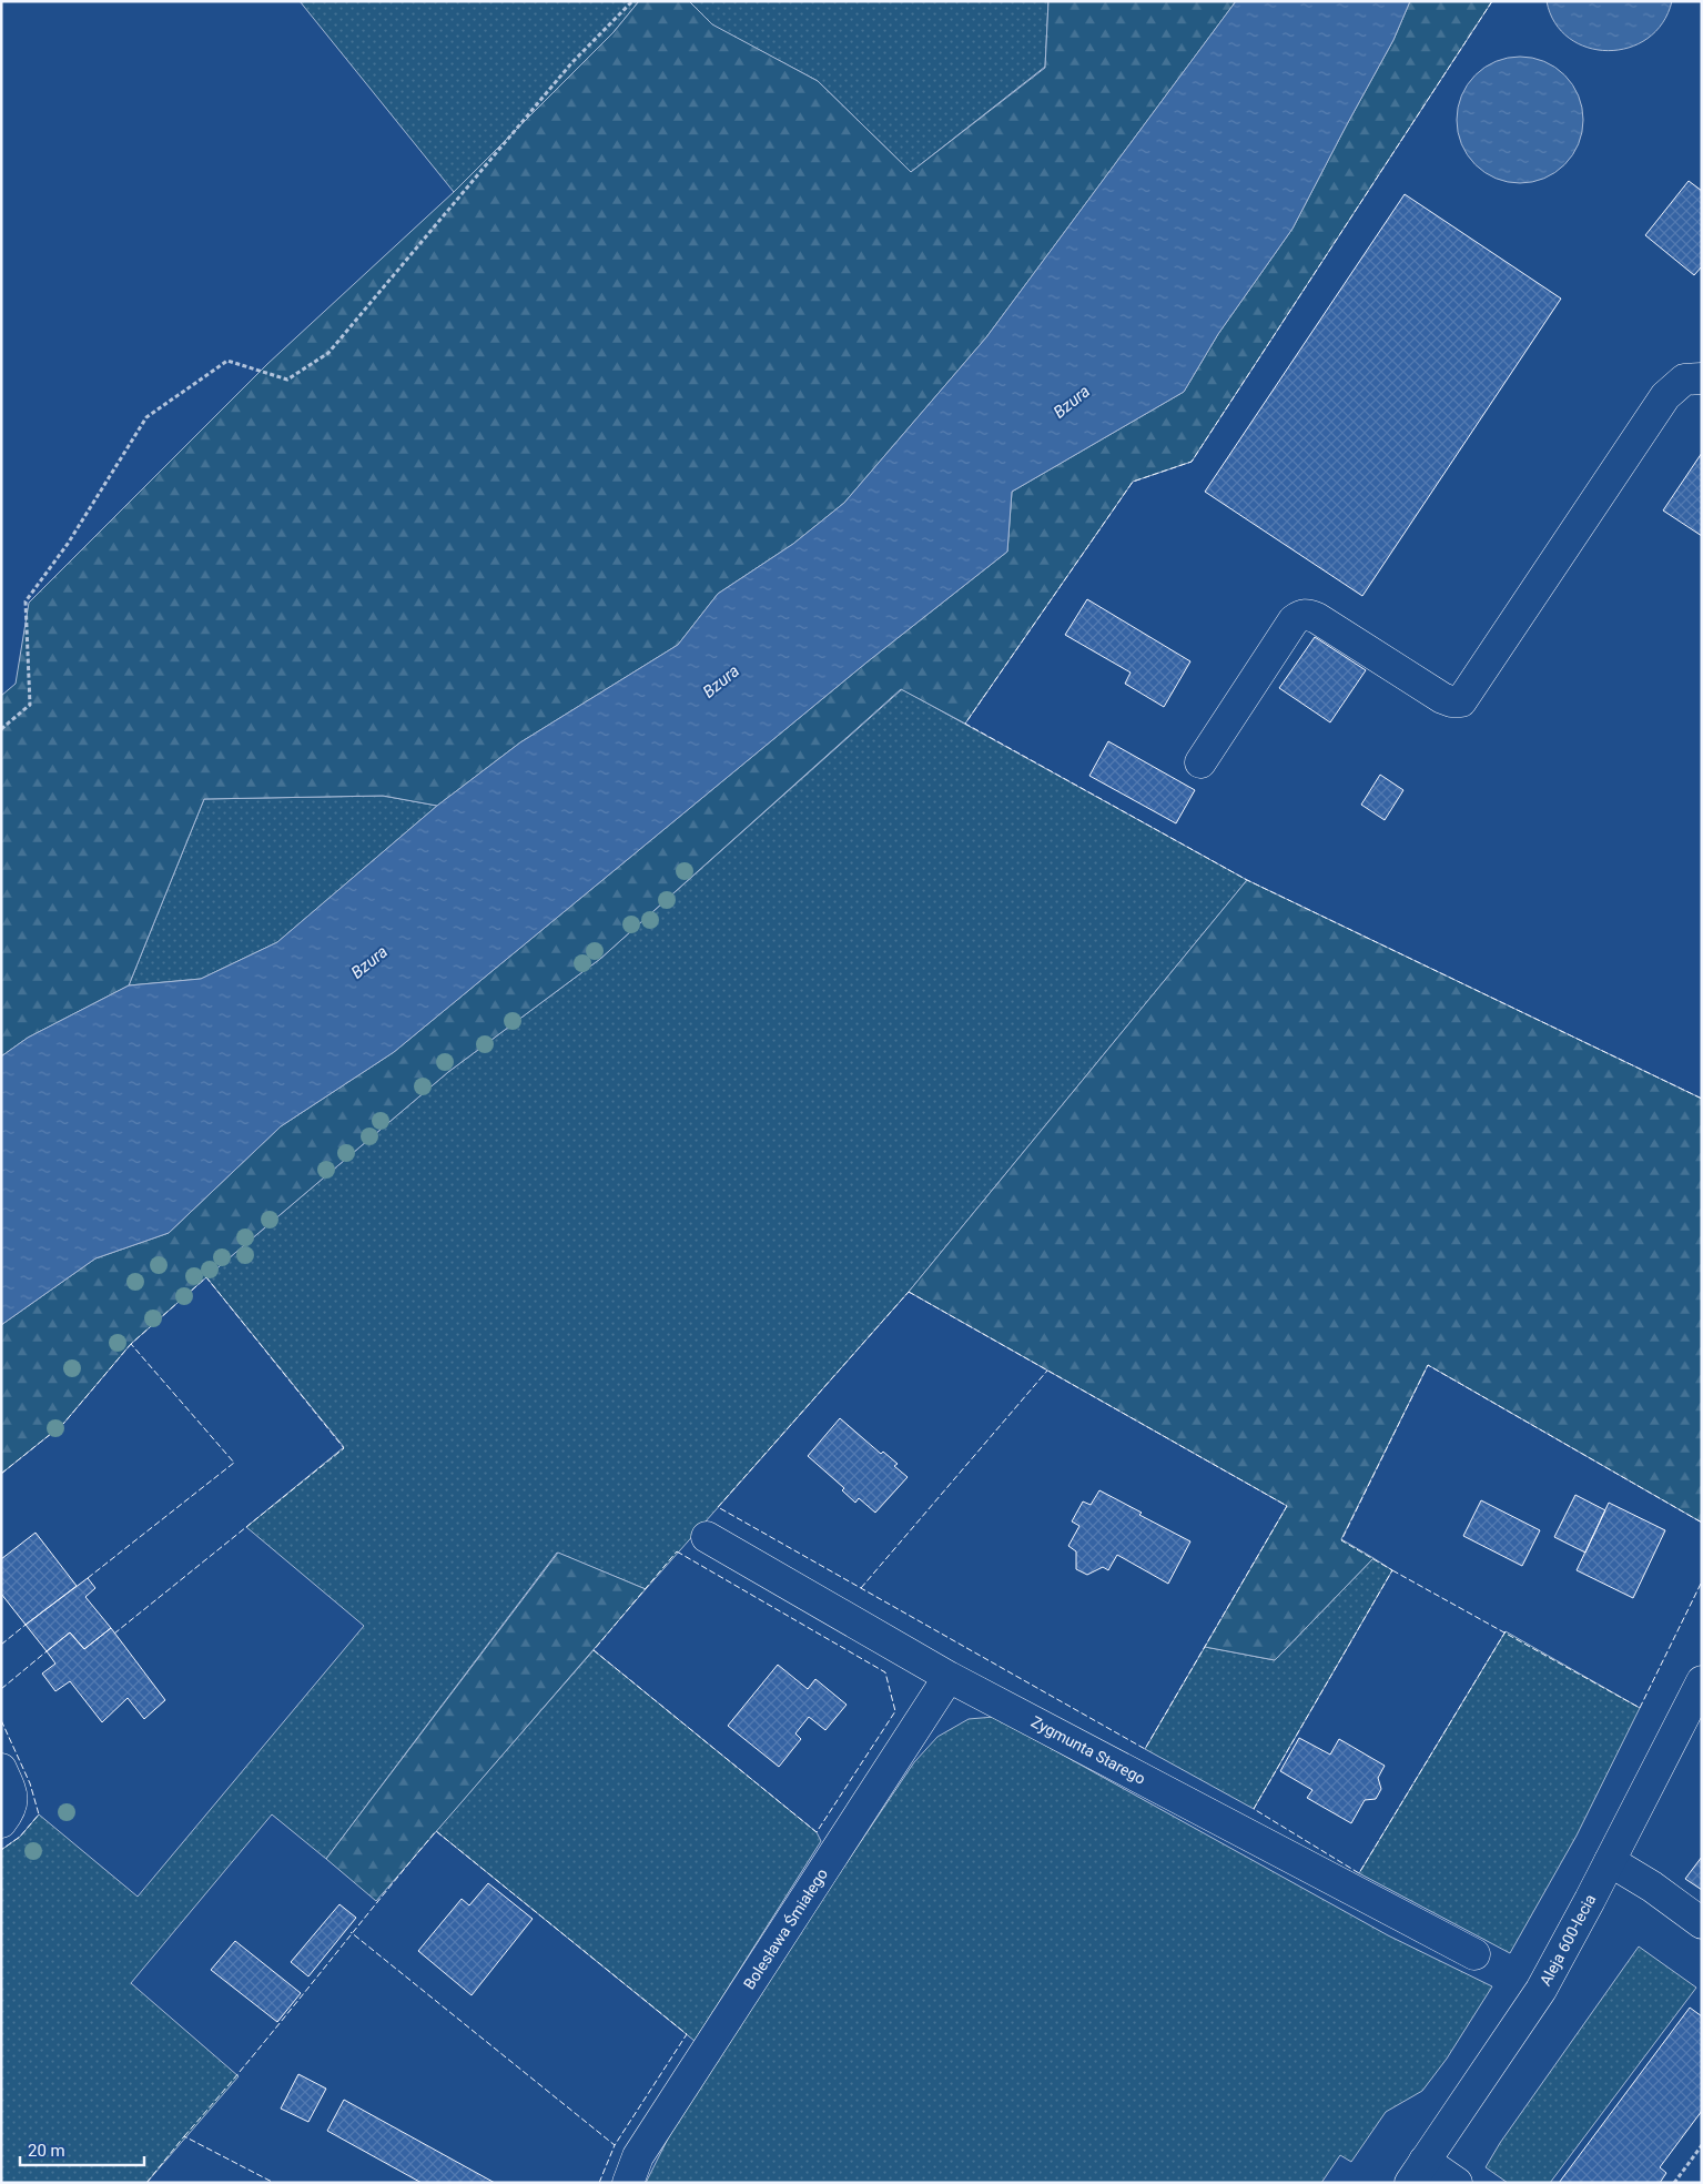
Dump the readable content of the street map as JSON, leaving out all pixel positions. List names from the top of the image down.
{
  "streets": {
    "street": ["Zygmunta Starego", "Bolesława Śmiałego", "Aleja 600-lecia"]
  },
  "crossings": [
    ["Zygmunta Starego", "Bolesława Śmiałego"]
  ],
  "water": ["Bzura"],
  "scale_bar": "20 m"
}
